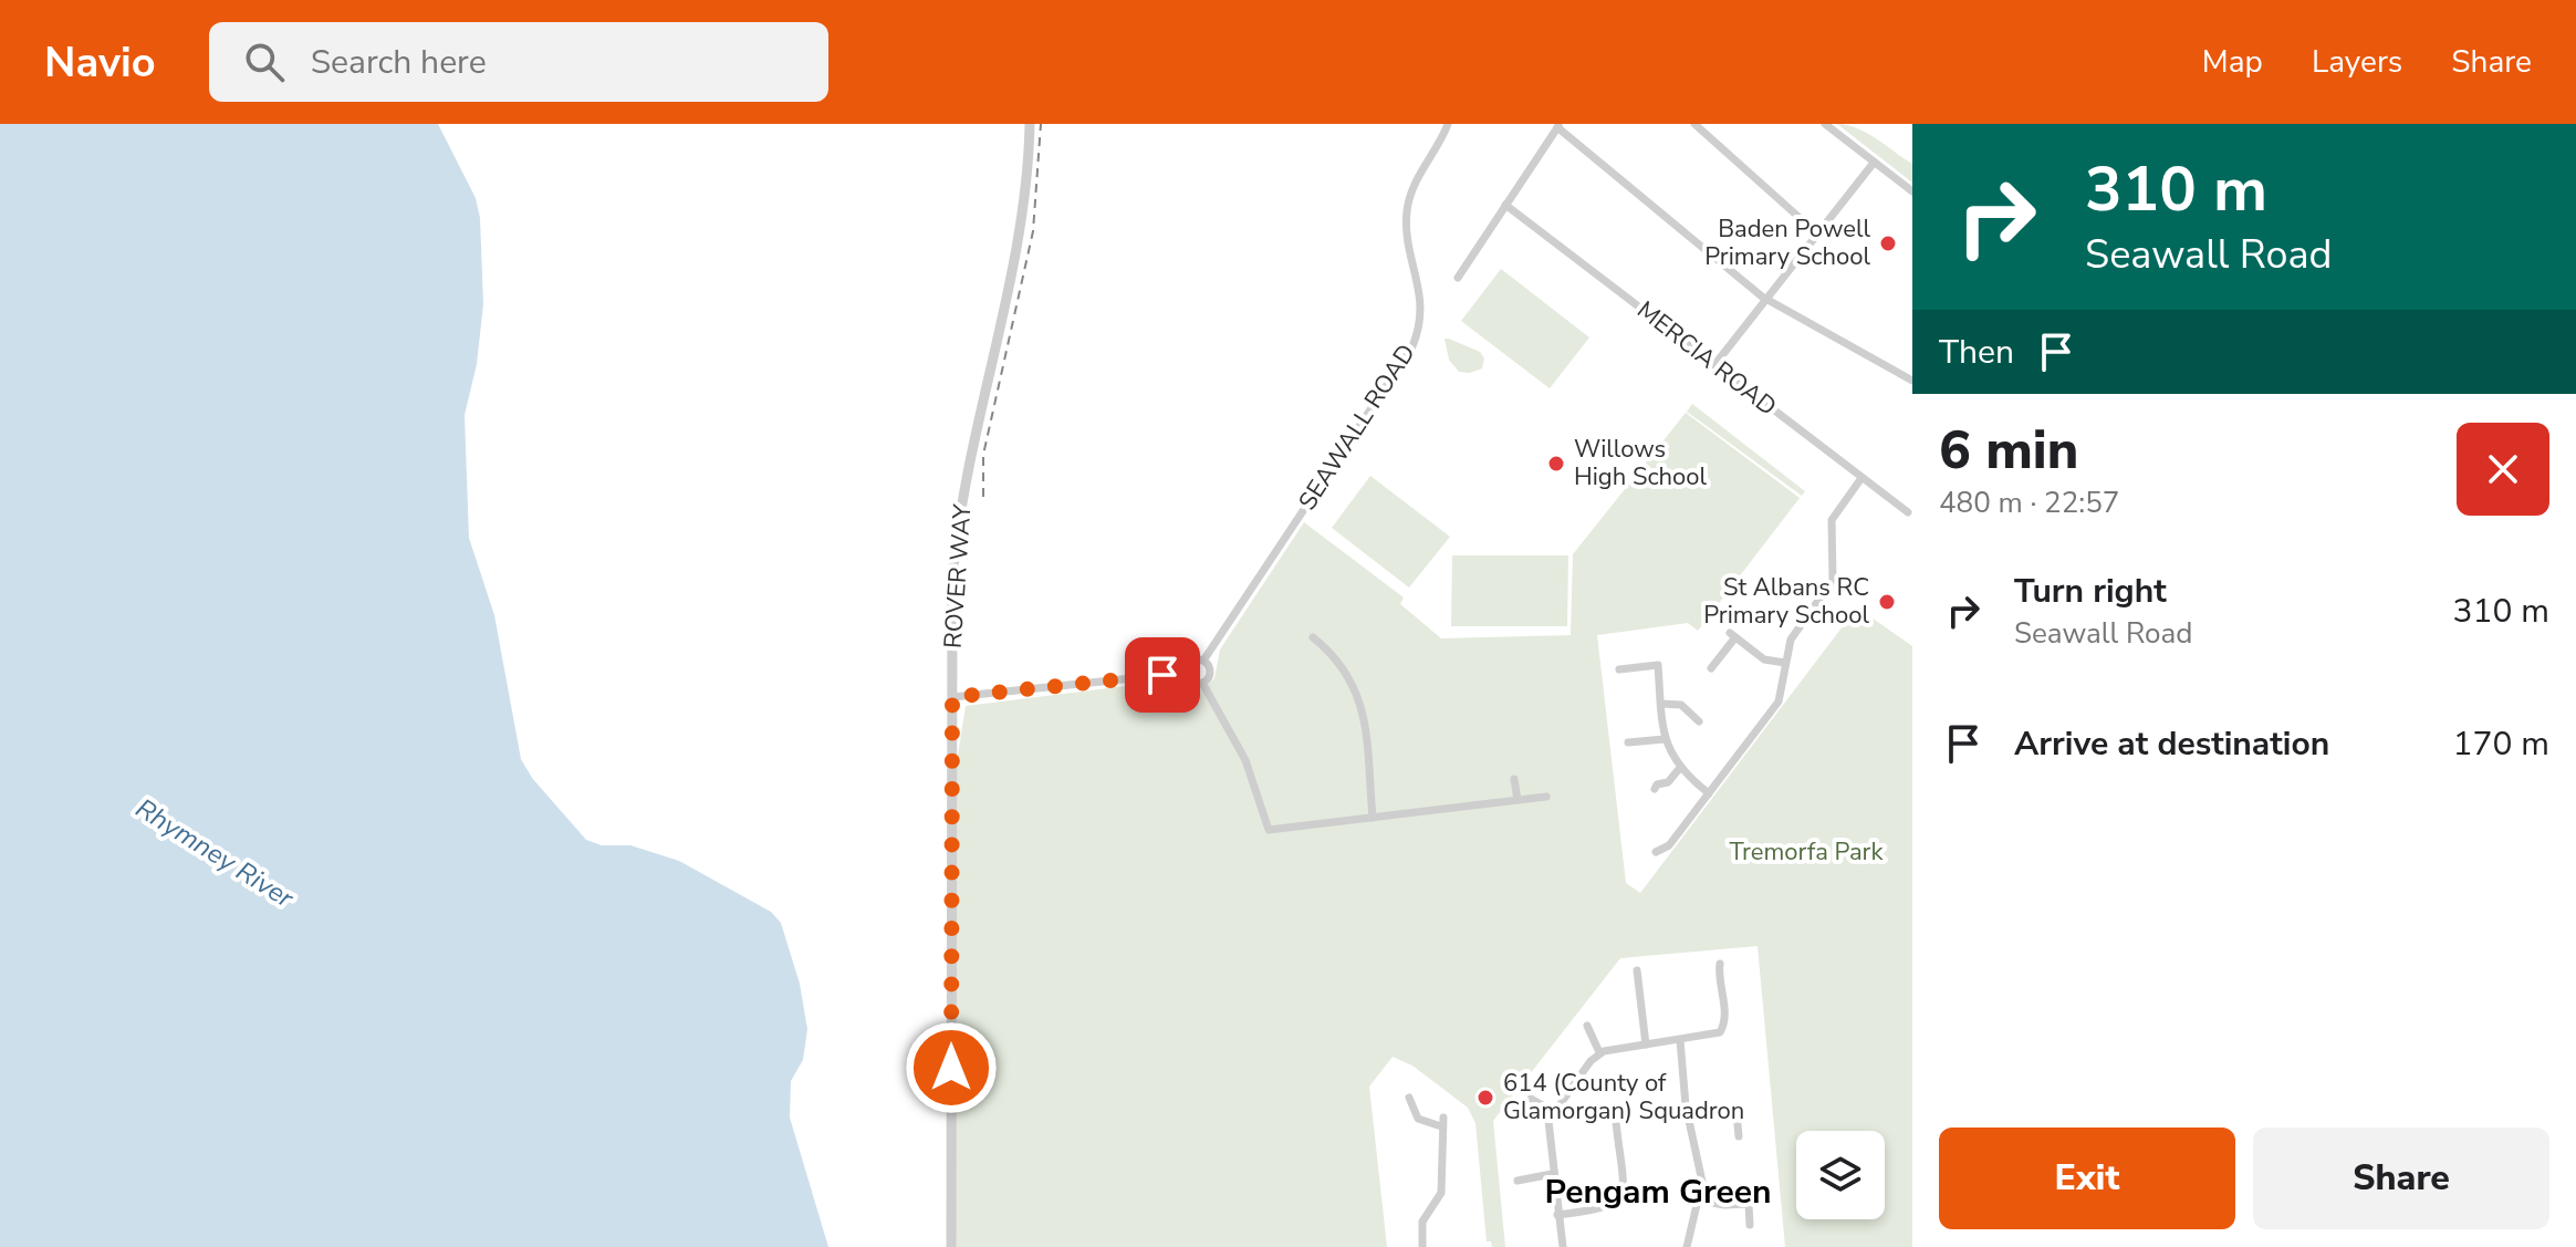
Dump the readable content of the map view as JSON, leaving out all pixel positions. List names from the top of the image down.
{
  "streets": {
    "street": ["MERCIA ROAD", "SEAWALL ROAD", "ROVER WAY"]
  },
  "districts": ["Pengam Green"],
  "water": ["Rhymney River"],
  "parks": ["Tremorfa Park"],
  "places": [
    "Baden Powell Primary School",
    "Willows High School",
    "St Albans RC Primary School",
    "614 (County of Glamorgan) Squadron"
  ],
  "page": {
    "header": "Navio",
    "search": "Search here",
    "nav": ["Map", "Layers", "Share"],
    "turn": ["310 m", "Seawall Road"],
    "then": "Then",
    "heading": ["6 min", "480 m · 22:57"],
    "list": [
      {
        "name": "Turn right",
        "note": "Seawall Road",
        "value": "310 m"
      },
      {
        "name": "Arrive at destination",
        "value": "170 m"
      }
    ],
    "buttons": ["Exit", "Share"]
  }
}
